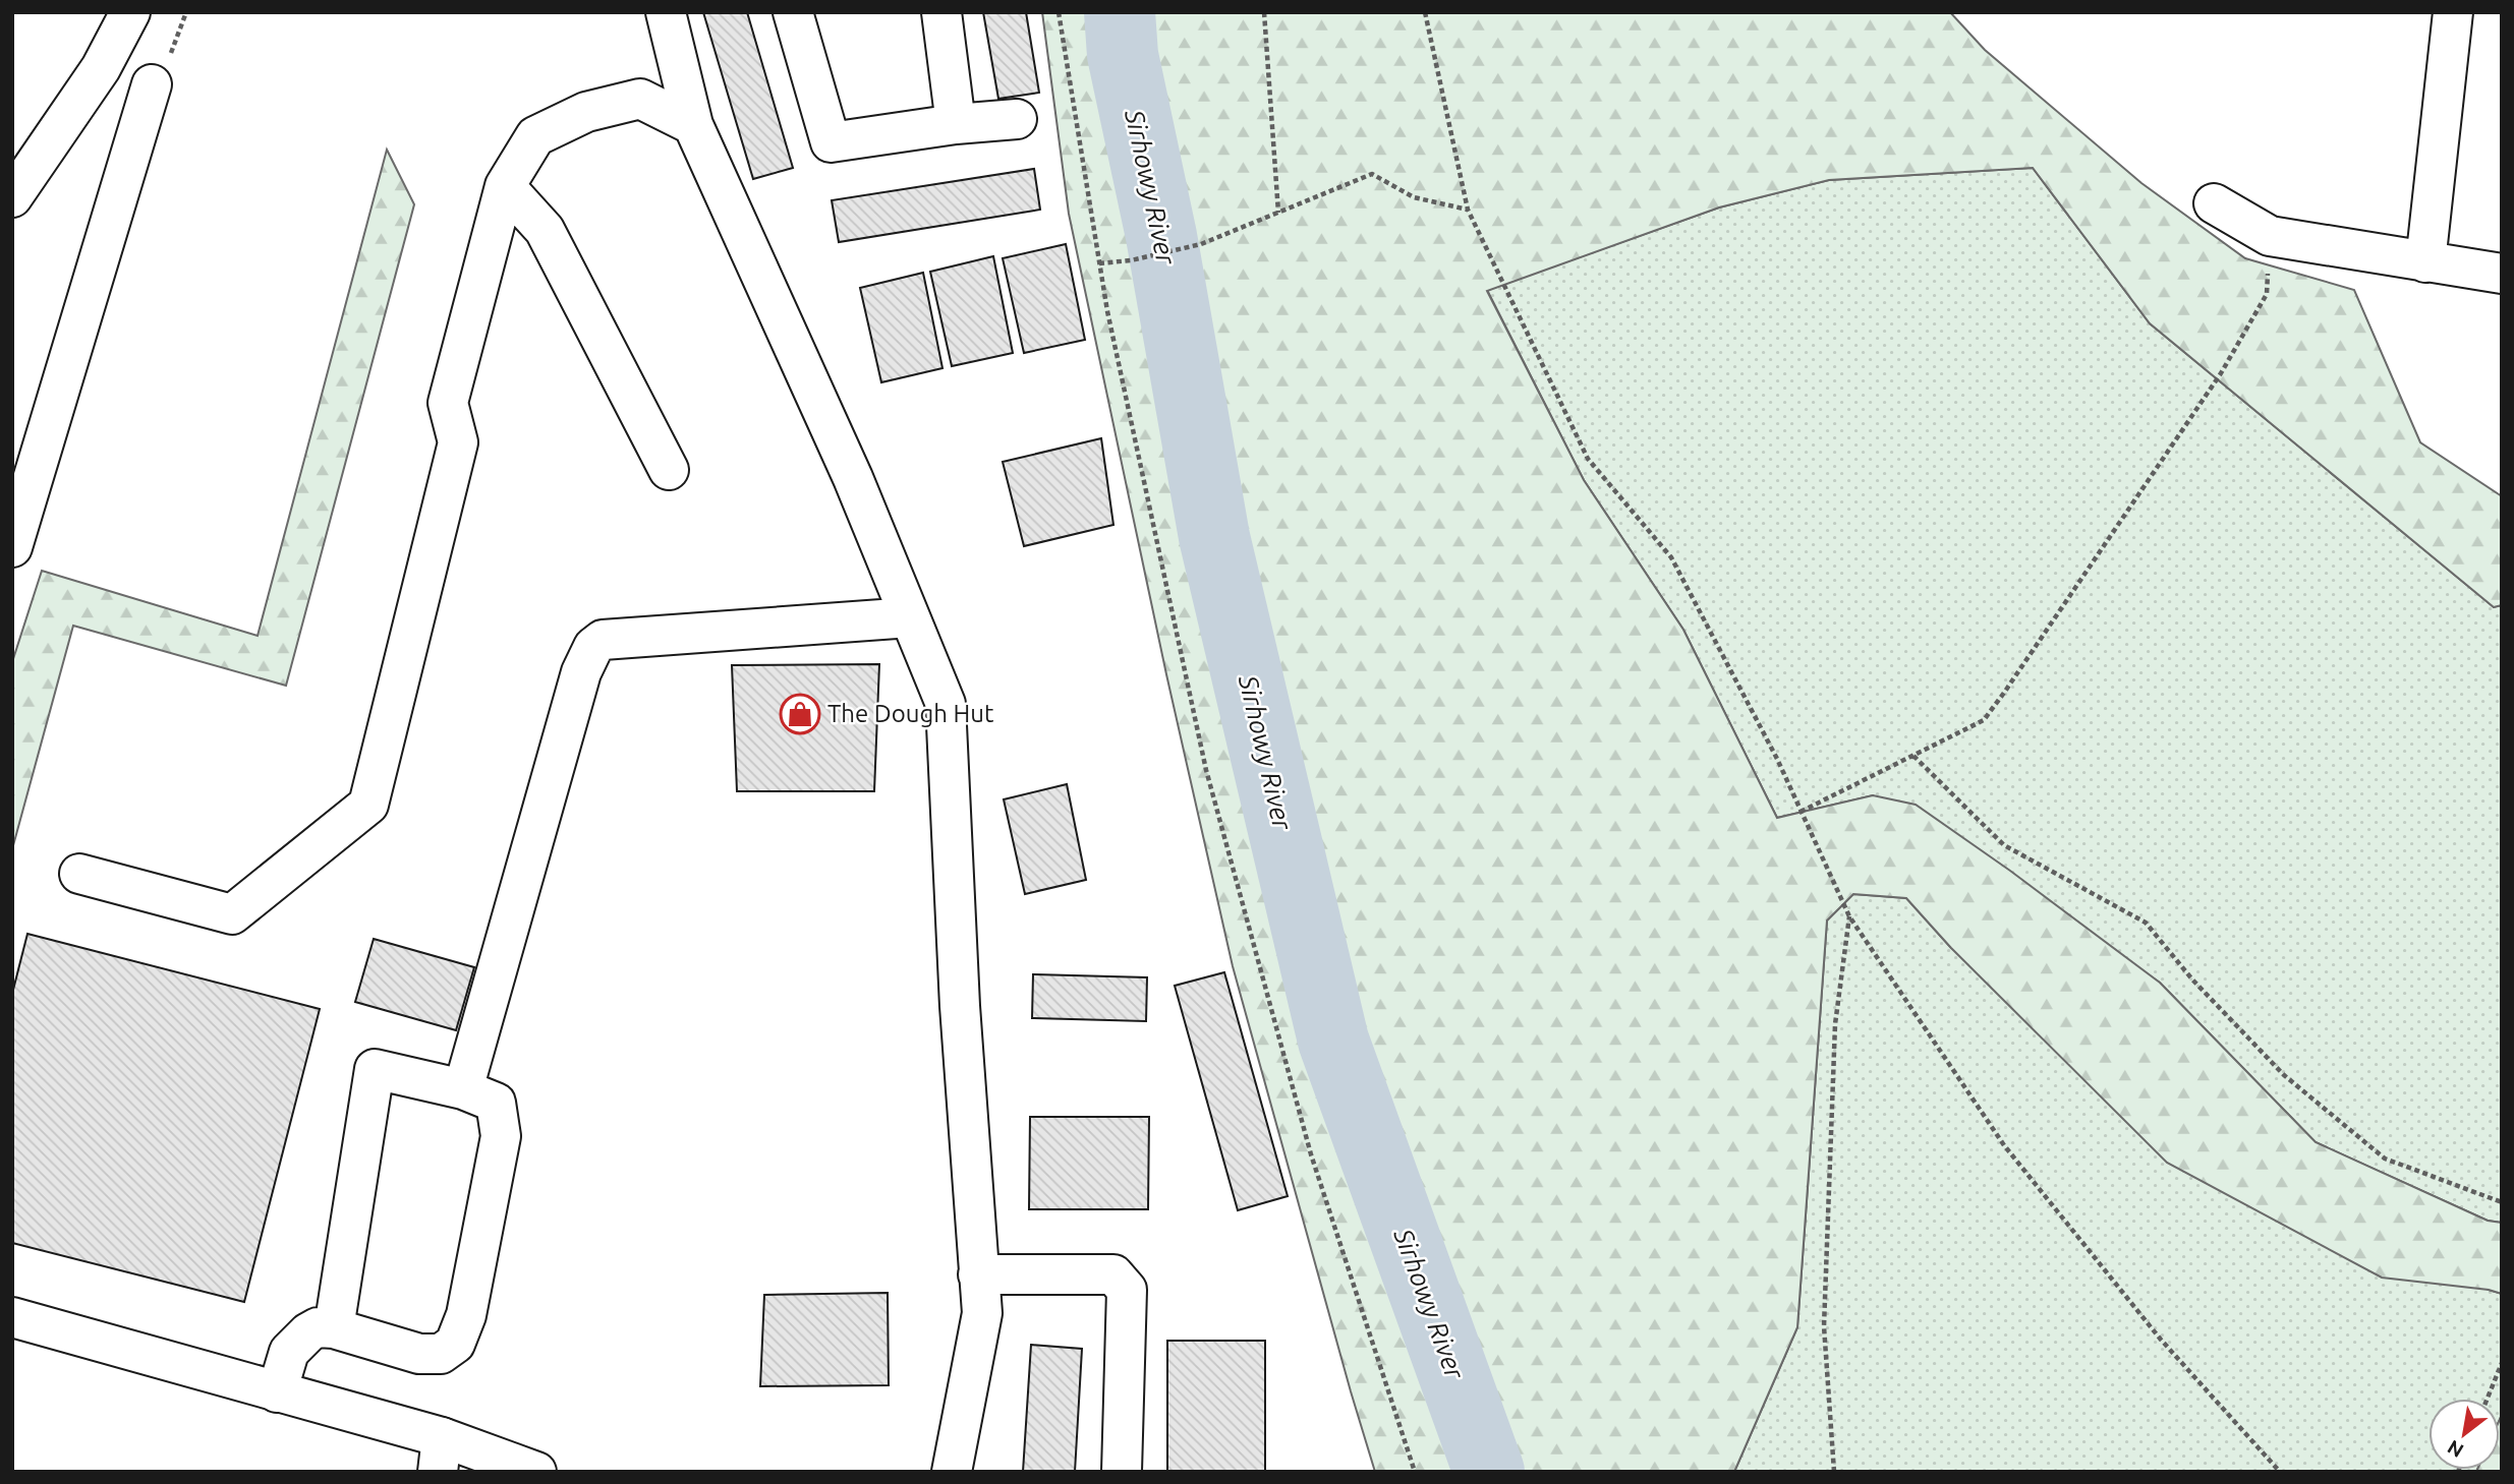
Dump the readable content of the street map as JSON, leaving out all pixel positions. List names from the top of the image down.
{
  "water": ["Sirhowy River"],
  "places": {
    "shop": ["The Dough Hut"]
  },
  "north": "bottom left"
}
